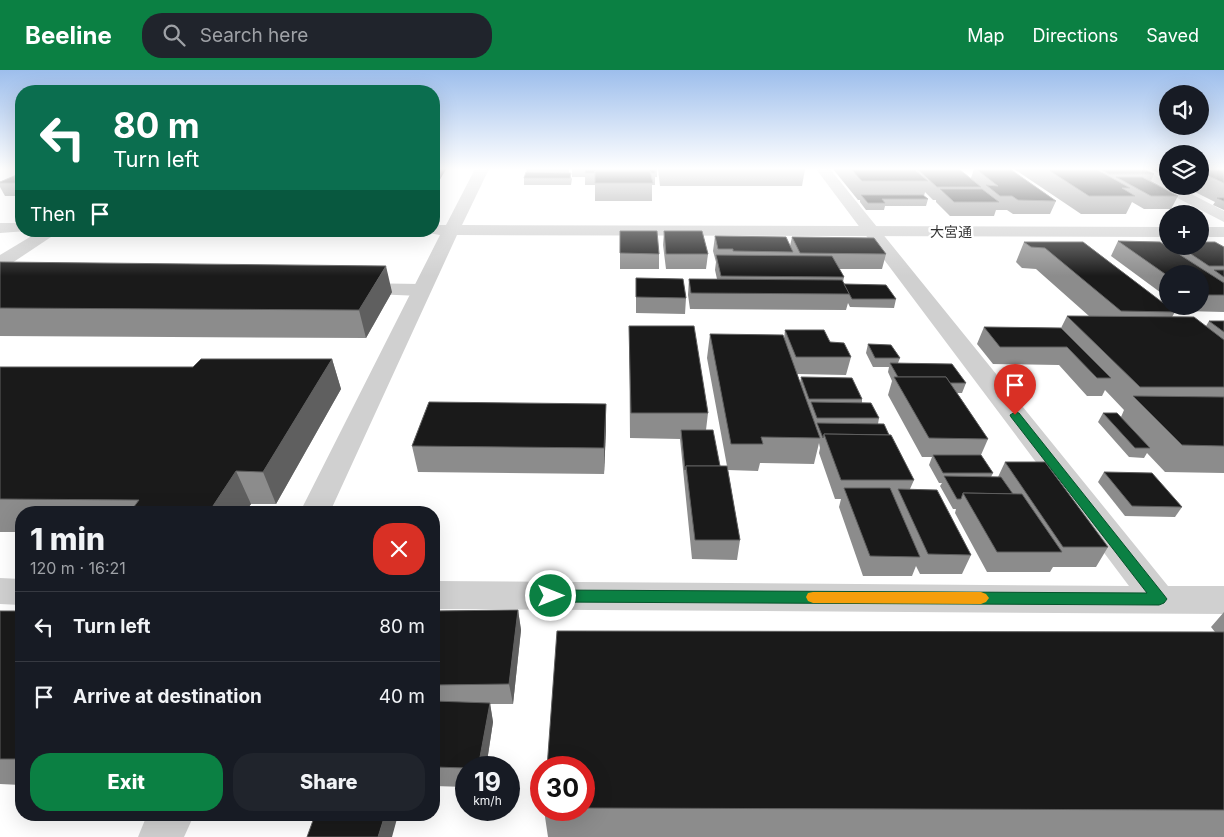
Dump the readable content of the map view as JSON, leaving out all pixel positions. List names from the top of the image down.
{
  "streets": {
    "street": ["大宮通"]
  },
  "page": {
    "header": "Beeline",
    "search": "Search here",
    "nav": ["Map", "Directions", "Saved"],
    "map_buttons": ["+", "−"],
    "turn": ["80 m", "Turn left"],
    "then": "Then",
    "heading": ["1 min", "120 m · 16:21"],
    "list": [
      {
        "name": "Turn left",
        "value": "80 m"
      },
      {
        "name": "Arrive at destination",
        "value": "40 m"
      }
    ],
    "buttons": ["Exit", "Share"],
    "speed": "19 km/h",
    "limit": "30"
  }
}
